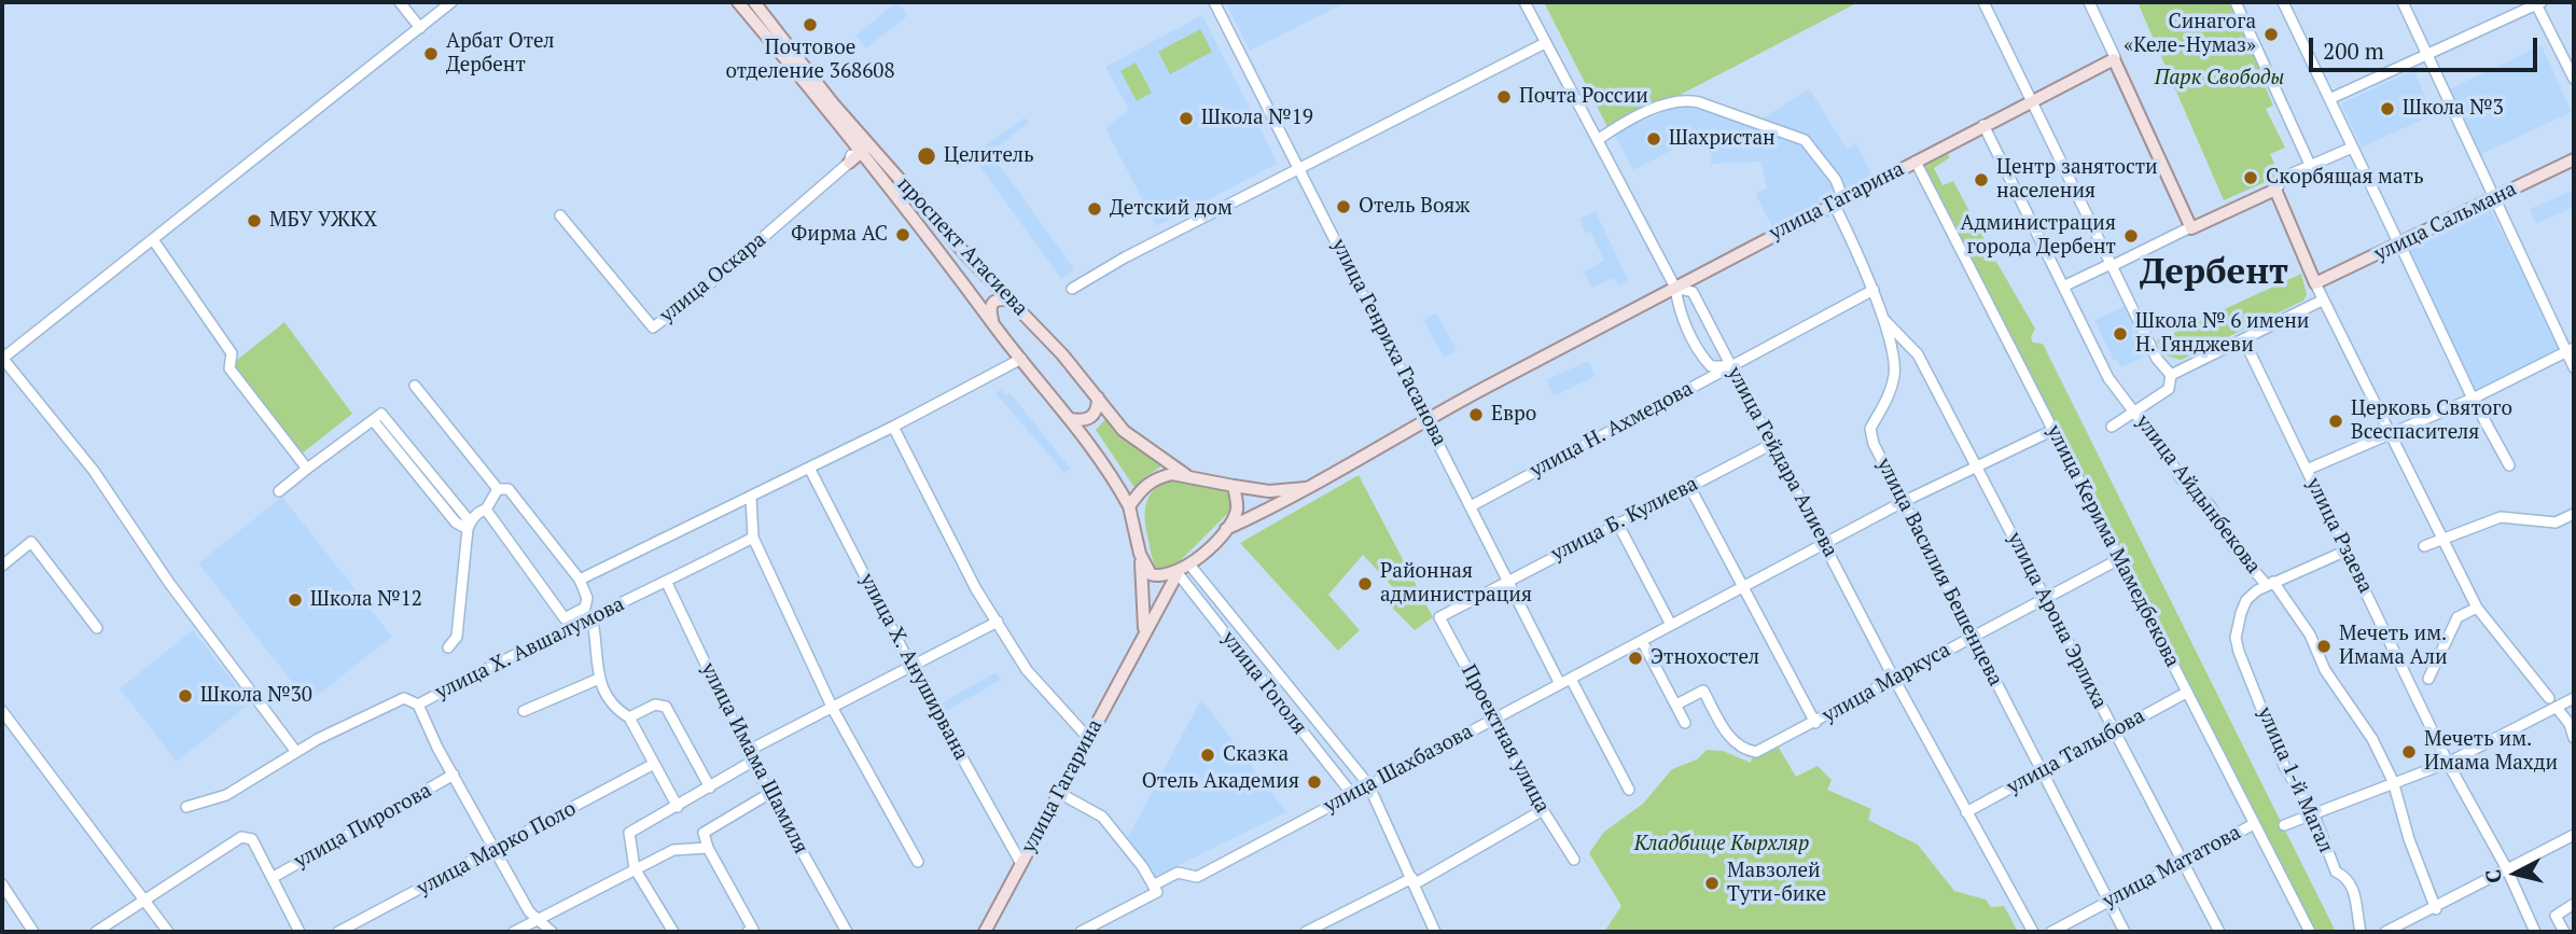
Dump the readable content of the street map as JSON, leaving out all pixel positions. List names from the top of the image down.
{
  "streets": {
    "main road": [
      "улица Гагарина",
      "улица Сальмана",
      "проспект Агасиева",
      "улица Оскара"
    ],
    "street": [
      "улица Генриха Гасанова",
      "улица Н. Ахмедова",
      "улица Гейдара Алиева",
      "улица Айдынбекова",
      "улица Б. Кулиева",
      "улица Рзаева",
      "улица Керима Мамедбекова",
      "улица Василия Бешенцева",
      "улица Арона Эрлиха",
      "улица Х. Авшалумова",
      "улица Х. Ануширвана",
      "улица Гоголя",
      "улица Маркуса",
      "Проектная улица",
      "улица Талыбова",
      "улица Имама Шамиля",
      "улица Шахбазова",
      "улица 1-й Магал",
      "улица Пирогова",
      "улица Марко Поло",
      "улица Мататова"
    ]
  },
  "crossings": [
    ["улица Гагарина", "проспект Агасиева"],
    ["улица Гагарина", "улица Генриха Гасанова"],
    ["улица Гагарина", "улица Гейдара Алиева"],
    ["улица Гагарина", "улица Айдынбекова"],
    ["улица Гагарина", "улица Керима Мамедбекова"],
    ["улица Гагарина", "улица Василия Бешенцева"],
    ["улица Гагарина", "улица Х. Ануширвана"],
    ["улица Гагарина", "улица Гоголя"],
    ["проспект Агасиева", "улица Оскара"],
    ["проспект Агасиева", "улица Гоголя"],
    ["улица Генриха Гасанова", "улица Н. Ахмедова"],
    ["улица Генриха Гасанова", "улица Б. Кулиева"],
    ["улица Генриха Гасанова", "улица Шахбазова"],
    ["улица Н. Ахмедова", "улица Гейдара Алиева"],
    ["улица Н. Ахмедова", "улица Василия Бешенцева"],
    ["улица Гейдара Алиева", "улица Б. Кулиева"],
    ["улица Гейдара Алиева", "улица Василия Бешенцева"],
    ["улица Гейдара Алиева", "улица Маркуса"],
    ["улица Гейдара Алиева", "улица Талыбова"],
    ["улица Гейдара Алиева", "улица Шахбазова"],
    ["улица Айдынбекова", "улица 1-й Магал"],
    ["улица Б. Кулиева", "Проектная улица"],
    ["улица Рзаева", "улица 1-й Магал"],
    ["улица Керима Мамедбекова", "улица Маркуса"],
    ["улица Керима Мамедбекова", "улица Талыбова"],
    ["улица Керима Мамедбекова", "улица Шахбазова"],
    ["улица Керима Мамедбекова", "улица Мататова"],
    ["улица Василия Бешенцева", "улица Арона Эрлиха"],
    ["улица Василия Бешенцева", "улица Маркуса"],
    ["улица Василия Бешенцева", "улица Талыбова"],
    ["улица Василия Бешенцева", "улица Шахбазова"],
    ["улица Василия Бешенцева", "улица Мататова"],
    ["улица Арона Эрлиха", "улица Маркуса"],
    ["улица Арона Эрлиха", "улица Талыбова"],
    ["улица Арона Эрлиха", "улица Шахбазова"],
    ["улица Арона Эрлиха", "улица Мататова"],
    ["улица Х. Авшалумова", "улица Имама Шамиля"],
    ["улица Гоголя", "улица Шахбазова"],
    ["Проектная улица", "улица Шахбазова"]
  ],
  "districts": ["Дербент"],
  "parks": ["Парк Свободы", "Кладбище Кырхляр"],
  "places": [
    "Почтовое отделение 368608",
    "Синагога «Келе-Нумаз»",
    "Арбат Отел Дербент",
    "Почта России",
    "Школа №3",
    "Школа №19",
    "Шахристан",
    "Целитель",
    "Скорбящая мать",
    "Центр занятости населения",
    "Отель Вояж",
    "Детский дом",
    "МБУ УЖКХ",
    "Фирма АС",
    "Администрация города Дербент",
    "Школа № 6 имени Н. Гянджеви",
    "Евро",
    "Церковь Святого Всеспасителя",
    "Районная администрация",
    "Школа №12",
    "Мечеть им. Имама Али",
    "Этнохостел",
    "Школа №30",
    "Мечеть им. Имама Махди",
    "Сказка",
    "Отель Академия",
    "Мавзолей Тути-бике"
  ],
  "scale_bar": "200 m",
  "north": "left"
}
